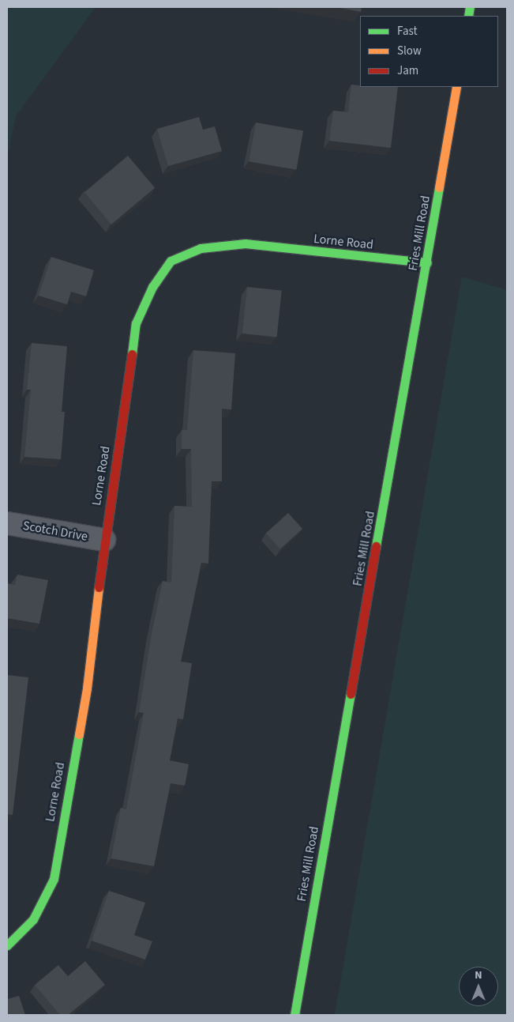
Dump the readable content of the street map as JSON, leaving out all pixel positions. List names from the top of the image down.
{
  "streets": {
    "street": ["Fries Mill Road", "Lorne Road", "Scotch Drive"]
  },
  "crossings": [
    ["Fries Mill Road", "Lorne Road"],
    ["Lorne Road", "Scotch Drive"]
  ],
  "legend": ["Fast", "Slow", "Jam"],
  "north": "top"
}
